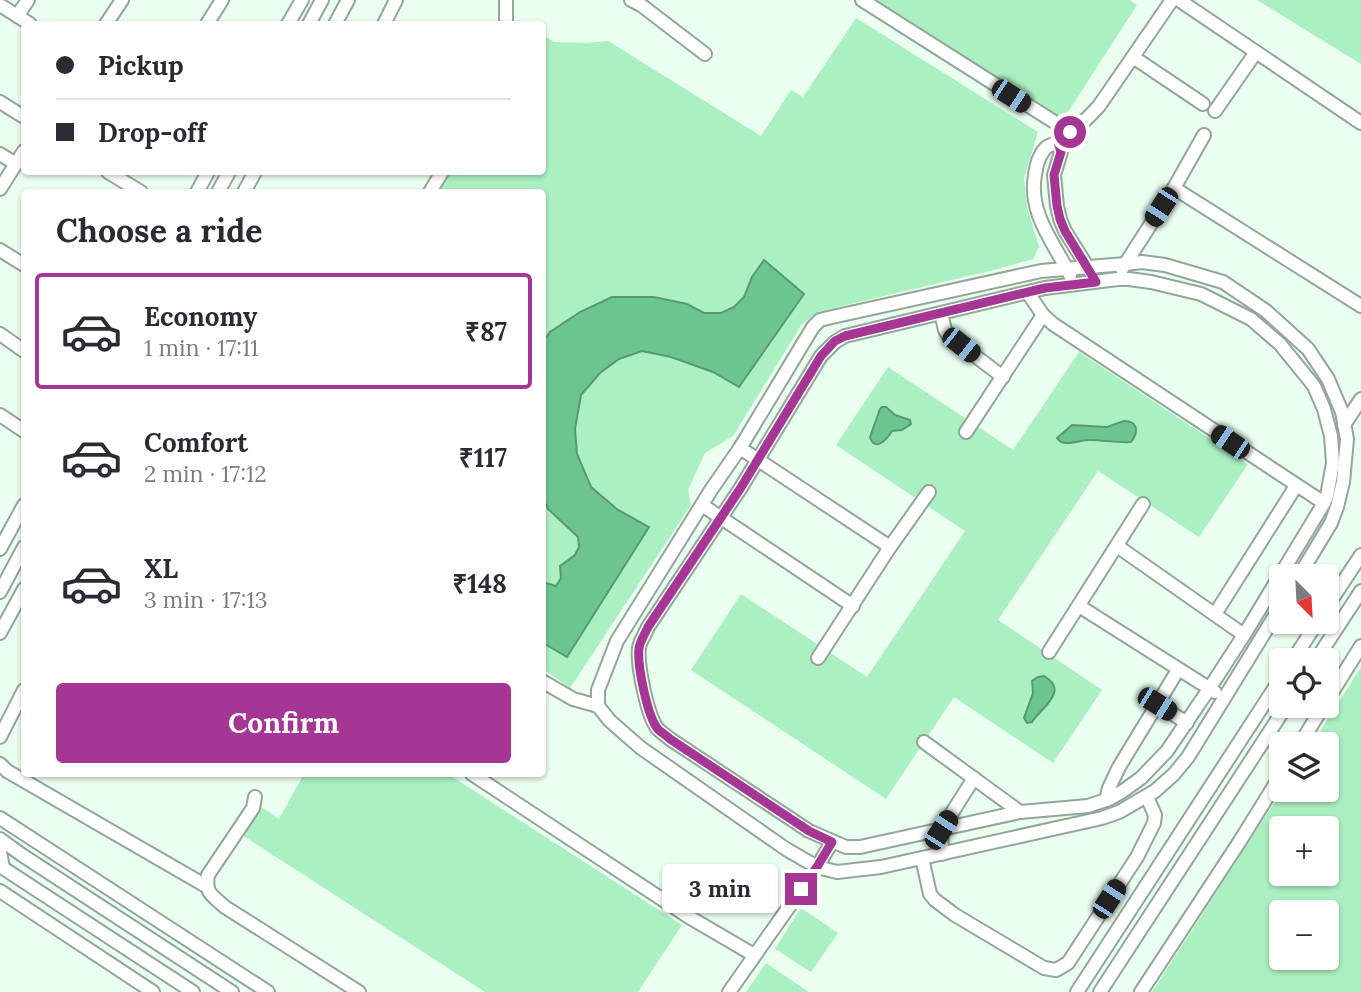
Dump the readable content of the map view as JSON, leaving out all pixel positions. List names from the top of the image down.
{
  "north": "bottom right",
  "page": {
    "banner": ["Pickup", "Drop-off"],
    "heading": "Choose a ride",
    "list": [
      {
        "name": "Economy",
        "note": "1 min · 17:11",
        "value": "₹87"
      },
      {
        "name": "Comfort",
        "note": "2 min · 17:12",
        "value": "₹117"
      },
      {
        "name": "XL",
        "note": "3 min · 17:13",
        "value": "₹148"
      }
    ],
    "map_buttons": ["+", "−"],
    "buttons": "Confirm",
    "bubble": "3 min"
  }
}
